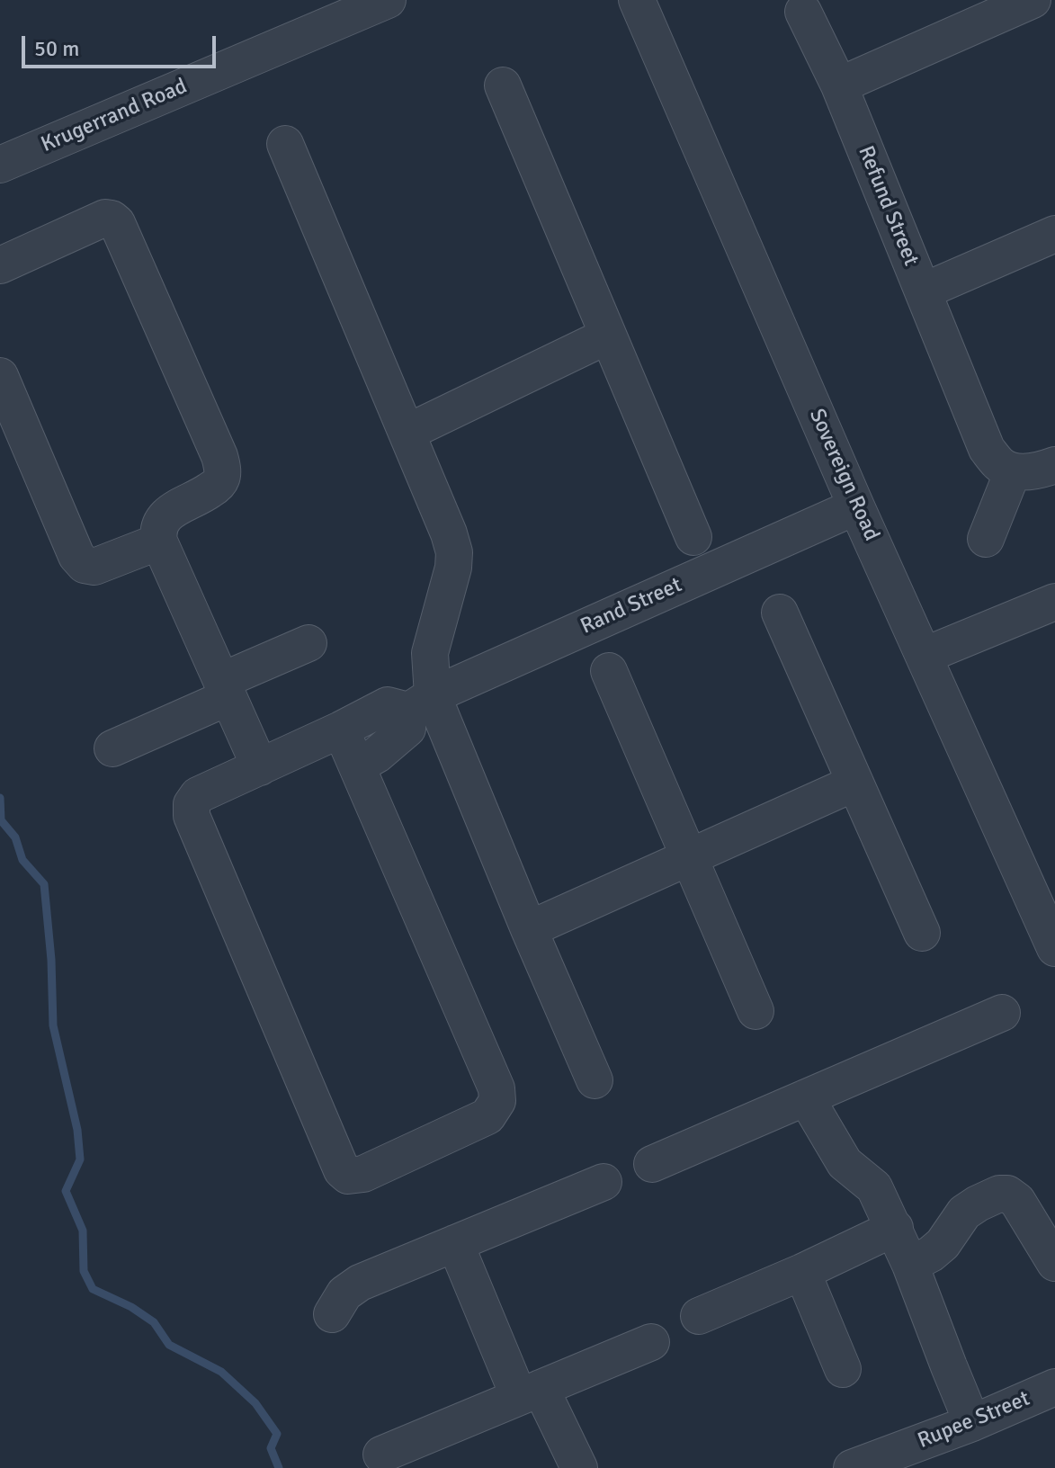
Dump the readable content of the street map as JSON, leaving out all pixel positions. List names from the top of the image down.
{
  "streets": {
    "street": [
      "Krugerrand Road",
      "Refund Street",
      "Sovereign Road",
      "Rand Street",
      "Rupee Street"
    ]
  },
  "crossings": [
    ["Sovereign Road", "Rand Street"]
  ],
  "scale_bar": "50 m"
}
